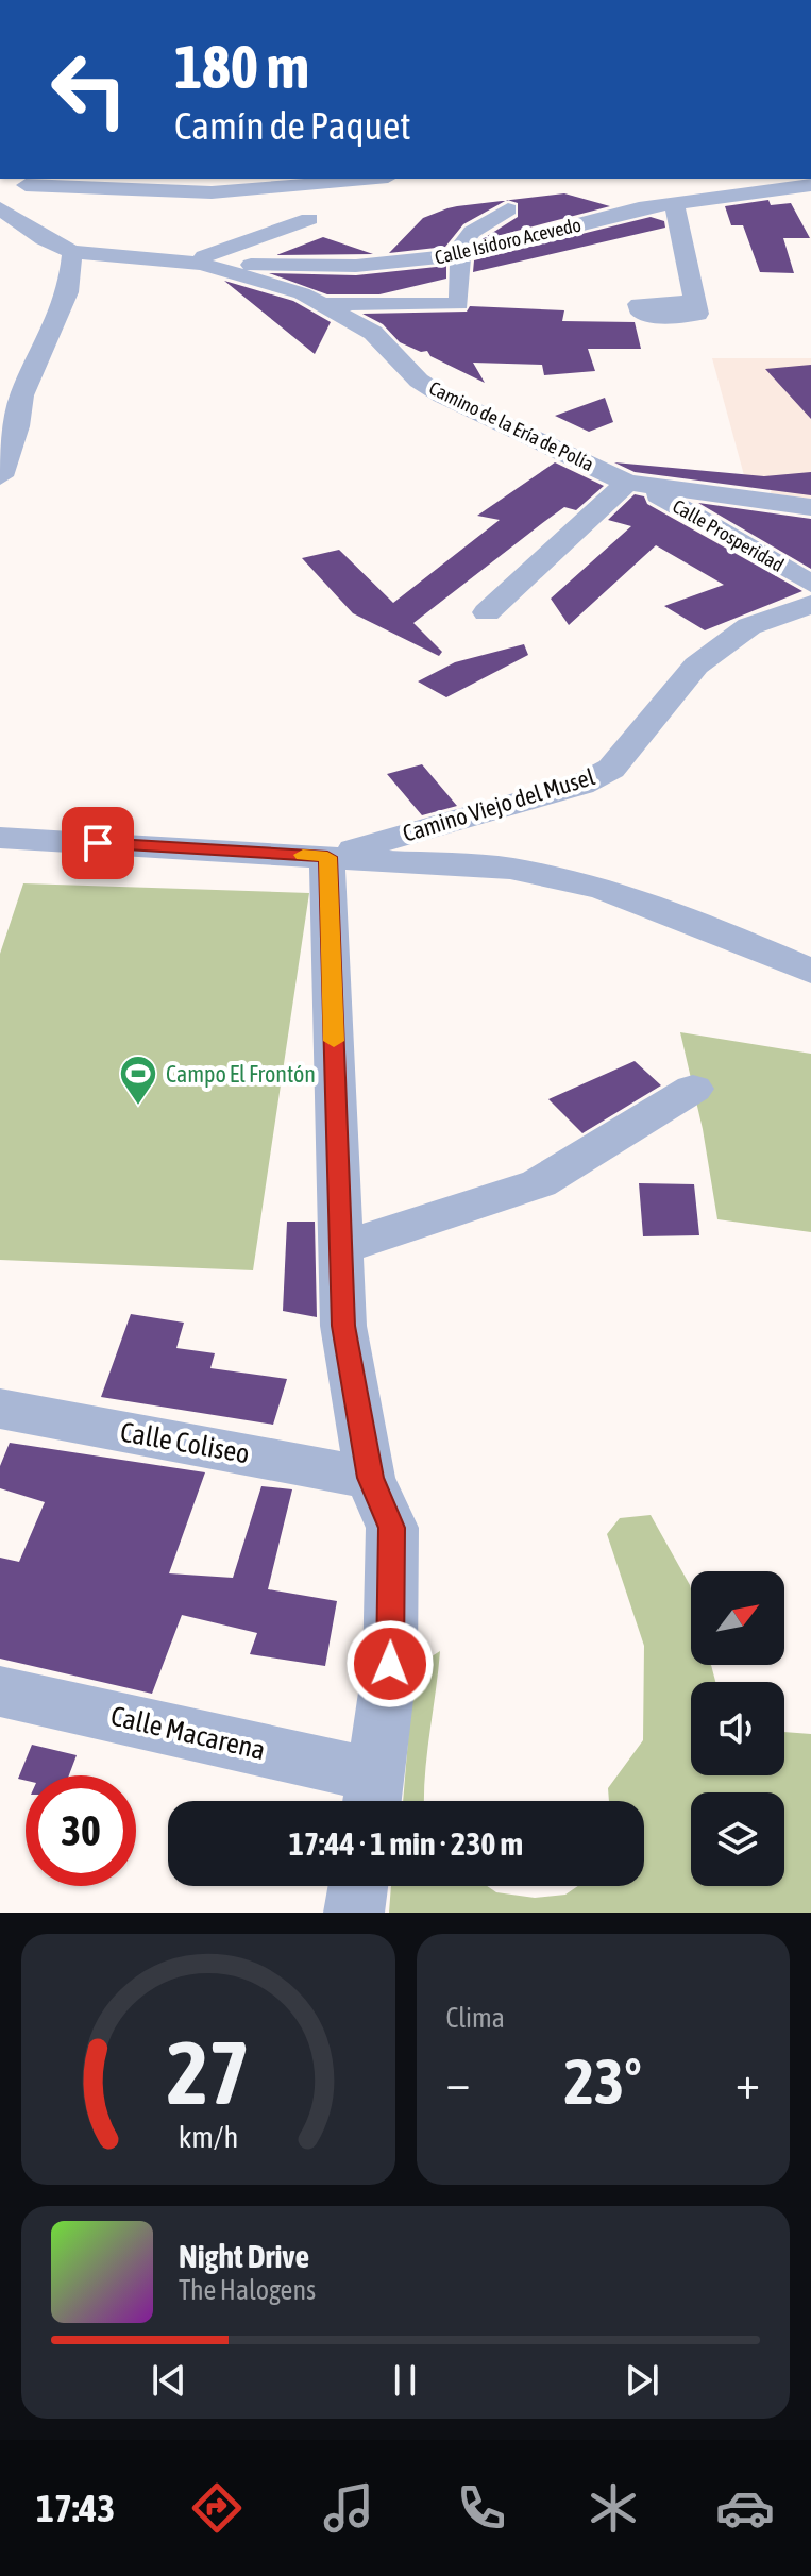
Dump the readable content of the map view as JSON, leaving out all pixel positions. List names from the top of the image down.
{
  "streets": {
    "street": [
      "Calle Isidoro Acevedo",
      "Camino de la Ería de Polía",
      "Calle Prosperidad",
      "Camino Viejo del Musel",
      "Calle Coliseo",
      "Calle Macarena"
    ]
  },
  "crossings": [
    ["Calle Isidoro Acevedo", "Camino de la Ería de Polía"],
    ["Camino de la Ería de Polía", "Calle Prosperidad"]
  ],
  "places": {
    "sports": ["Campo El Frontón"]
  },
  "north": "top right",
  "page": {
    "turn": ["180 m", "Camín de Paquet"],
    "limit": "30",
    "trip": "17:44 · 1 min · 230 m",
    "tile": "Clima",
    "heat": ["−", "23°", "+"],
    "song": ["Night Drive", "The Halogens"],
    "tabs": "17:43",
    "gauge": ["27", "km/h"]
  }
}
